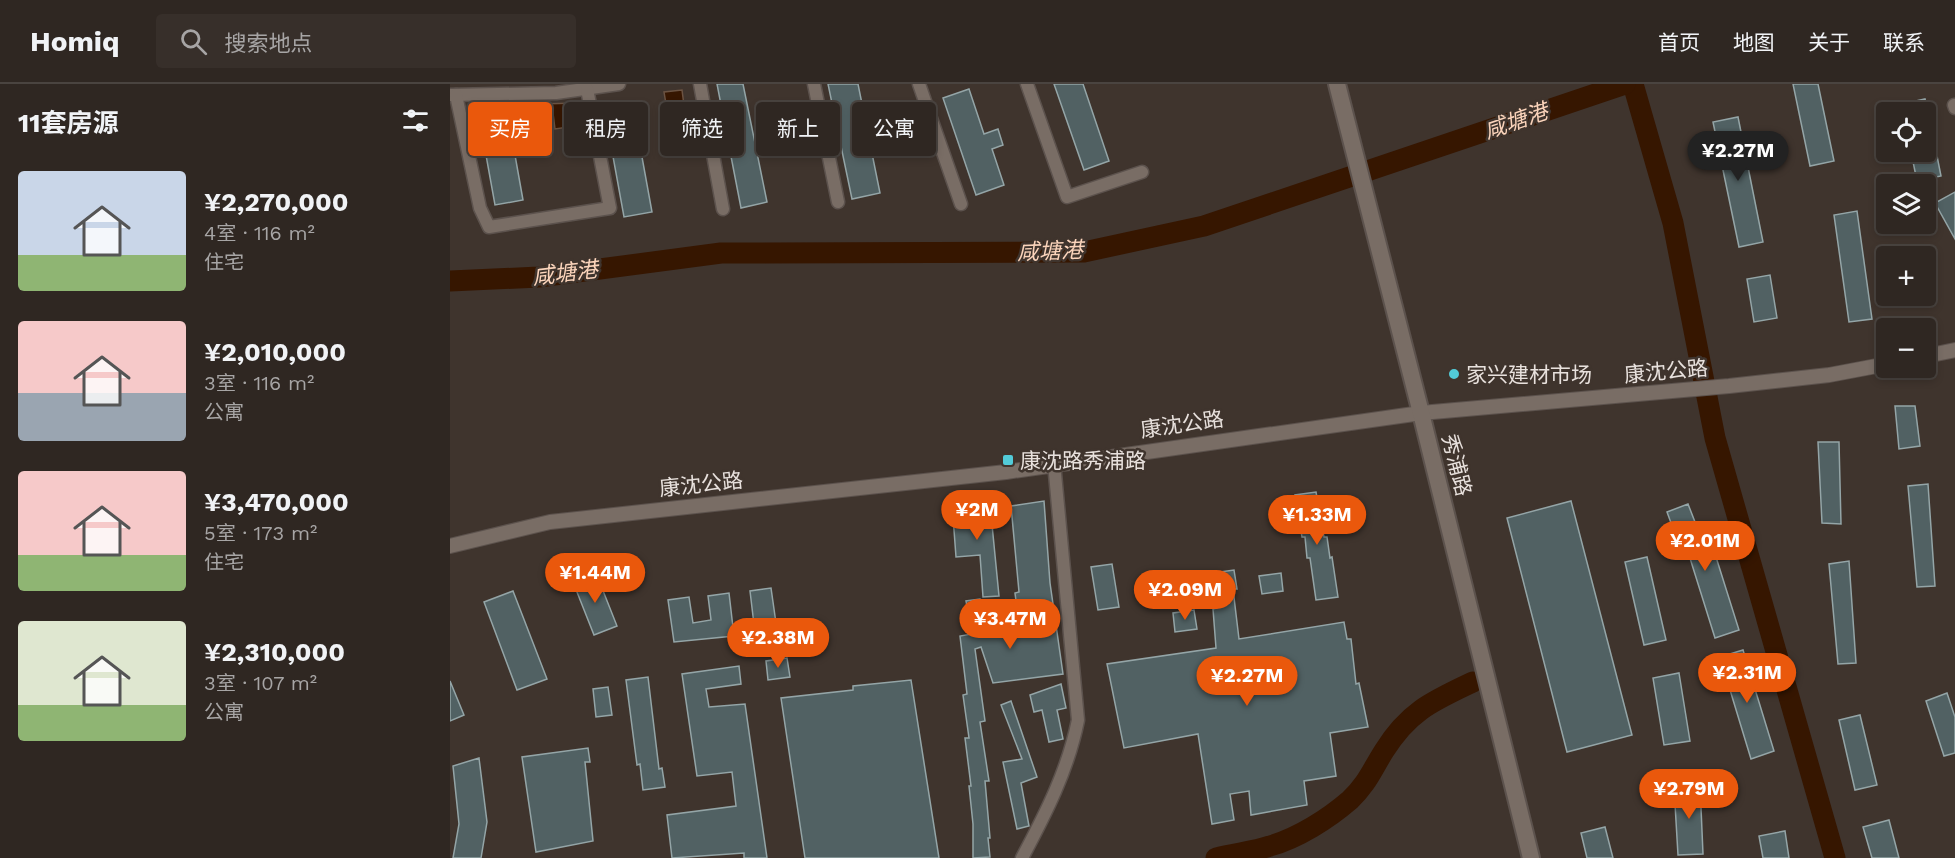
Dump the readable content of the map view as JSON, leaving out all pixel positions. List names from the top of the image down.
{
  "streets": {
    "main road": ["秀浦路"],
    "street": ["康沈公路"]
  },
  "crossings": [
    ["康沈公路", "秀浦路"]
  ],
  "water": ["咸塘港"],
  "places": {
    "other": ["家兴建材市场"],
    "transit": ["康沈路秀浦路"]
  },
  "page": {
    "header": "Homiq",
    "search": "搜索地点",
    "nav": [
      "首页",
      "地图",
      "关于",
      "联系"
    ],
    "heading": "11套房源",
    "map_buttons": ["+", "−"],
    "chip": [
      "买房",
      "租房",
      "筛选",
      "新上",
      "公寓"
    ],
    "price": [
      "¥2.27M",
      "¥2M",
      "¥1.33M",
      "¥2.01M",
      "¥1.44M",
      "¥2.09M",
      "¥3.47M",
      "¥2.38M",
      "¥2.31M",
      "¥2.27M",
      "¥2.79M"
    ],
    "list": [
      {
        "name": "¥2,270,000",
        "note": "4室 · 116 m² · 住宅"
      },
      {
        "name": "¥2,010,000",
        "note": "3室 · 116 m² · 公寓"
      },
      {
        "name": "¥3,470,000",
        "note": "5室 · 173 m² · 住宅"
      },
      {
        "name": "¥2,310,000",
        "note": "3室 · 107 m² · 公寓"
      }
    ]
  }
}
